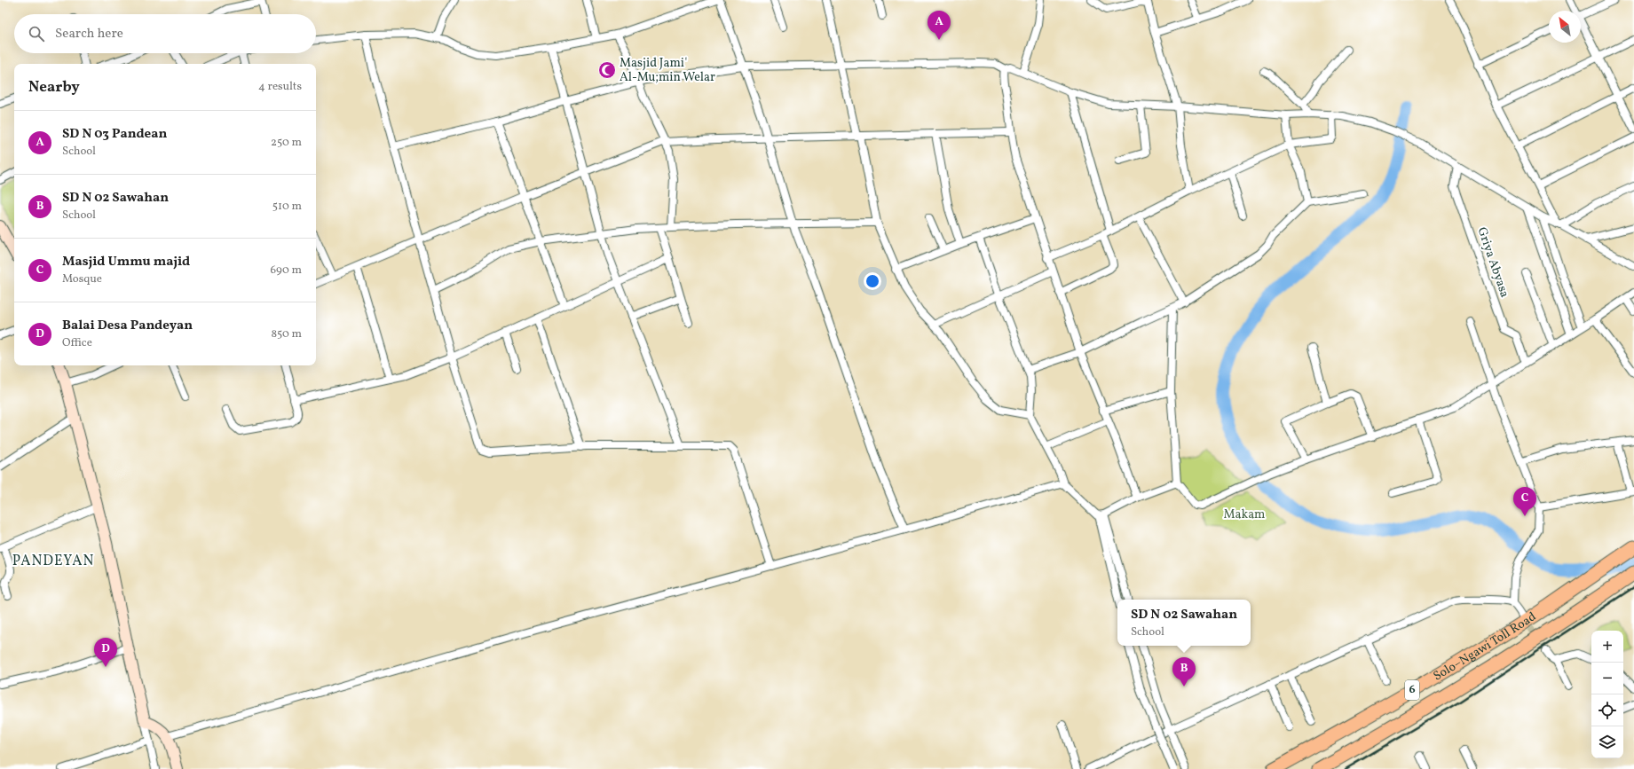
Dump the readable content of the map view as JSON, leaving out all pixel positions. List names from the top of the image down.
{
  "streets": {
    "highway": ["Solo–Ngawi Toll Road", "6"],
    "street": ["Griya Abyasa"]
  },
  "districts": ["PANDEYAN"],
  "parks": ["Makam"],
  "places": {
    "mosque": ["Masjid Jami' Al-Mu;min Welar"]
  },
  "north": "top left",
  "page": {
    "pins": [
      "A",
      "C",
      "D",
      "B"
    ],
    "search": "Search here",
    "heading": ["Nearby", "4 results"],
    "list": [
      {
        "mark": "A",
        "name": "SD N 03 Pandean",
        "note": "School",
        "value": "250 m"
      },
      {
        "mark": "B",
        "name": "SD N 02 Sawahan",
        "note": "School",
        "value": "510 m"
      },
      {
        "mark": "C",
        "name": "Masjid Ummu majid",
        "note": "Mosque",
        "value": "690 m"
      },
      {
        "mark": "D",
        "name": "Balai Desa Pandeyan",
        "note": "Office",
        "value": "850 m"
      }
    ],
    "popup": ["SD N 02 Sawahan", "School"],
    "map_buttons": ["+", "−"]
  }
}
